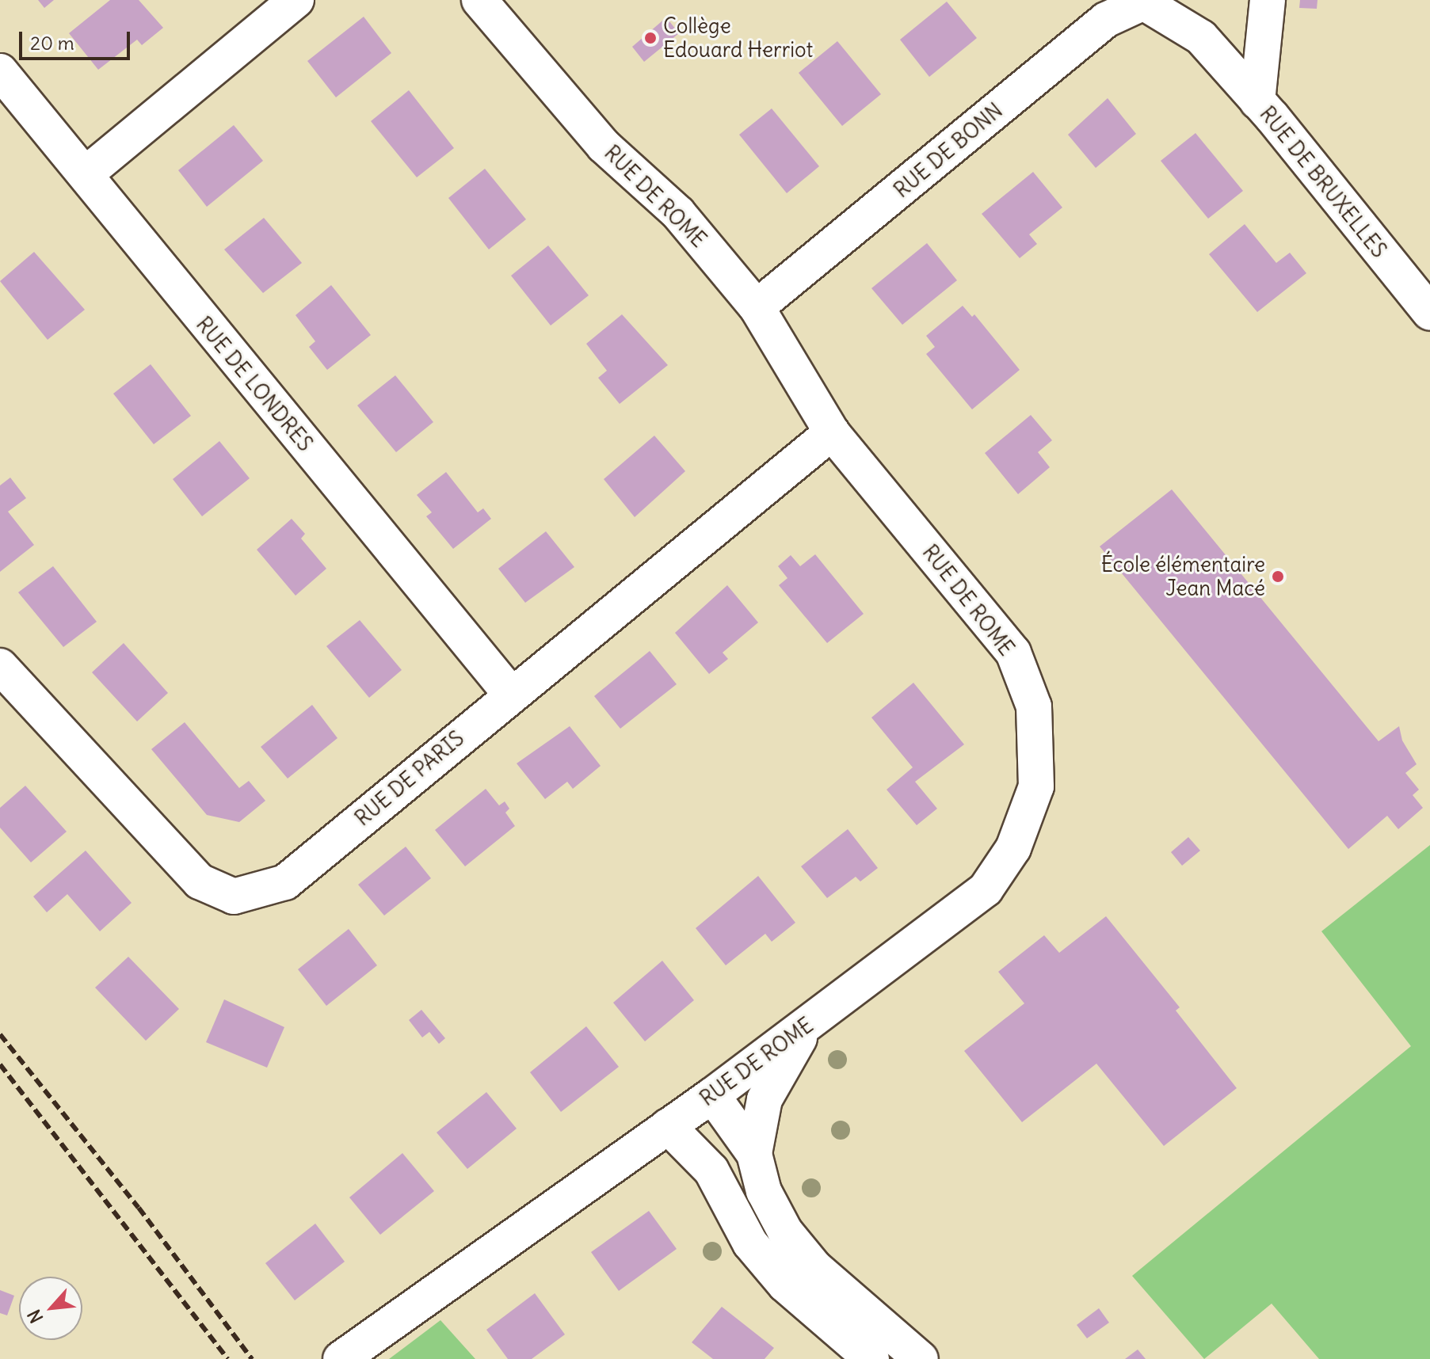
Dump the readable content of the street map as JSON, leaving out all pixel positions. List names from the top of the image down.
{
  "streets": {
    "street": [
      "RUE DE BONN",
      "RUE DE BRUXELLES",
      "RUE DE ROME",
      "RUE DE LONDRES",
      "RUE DE PARIS"
    ]
  },
  "crossings": [
    ["RUE DE BONN", "RUE DE BRUXELLES"],
    ["RUE DE BONN", "RUE DE ROME"],
    ["RUE DE ROME", "RUE DE PARIS"],
    ["RUE DE LONDRES", "RUE DE PARIS"]
  ],
  "places": ["Collège Edouard Herriot", "École élémentaire Jean Macé"],
  "scale_bar": "20 m",
  "north": "bottom left"
}
